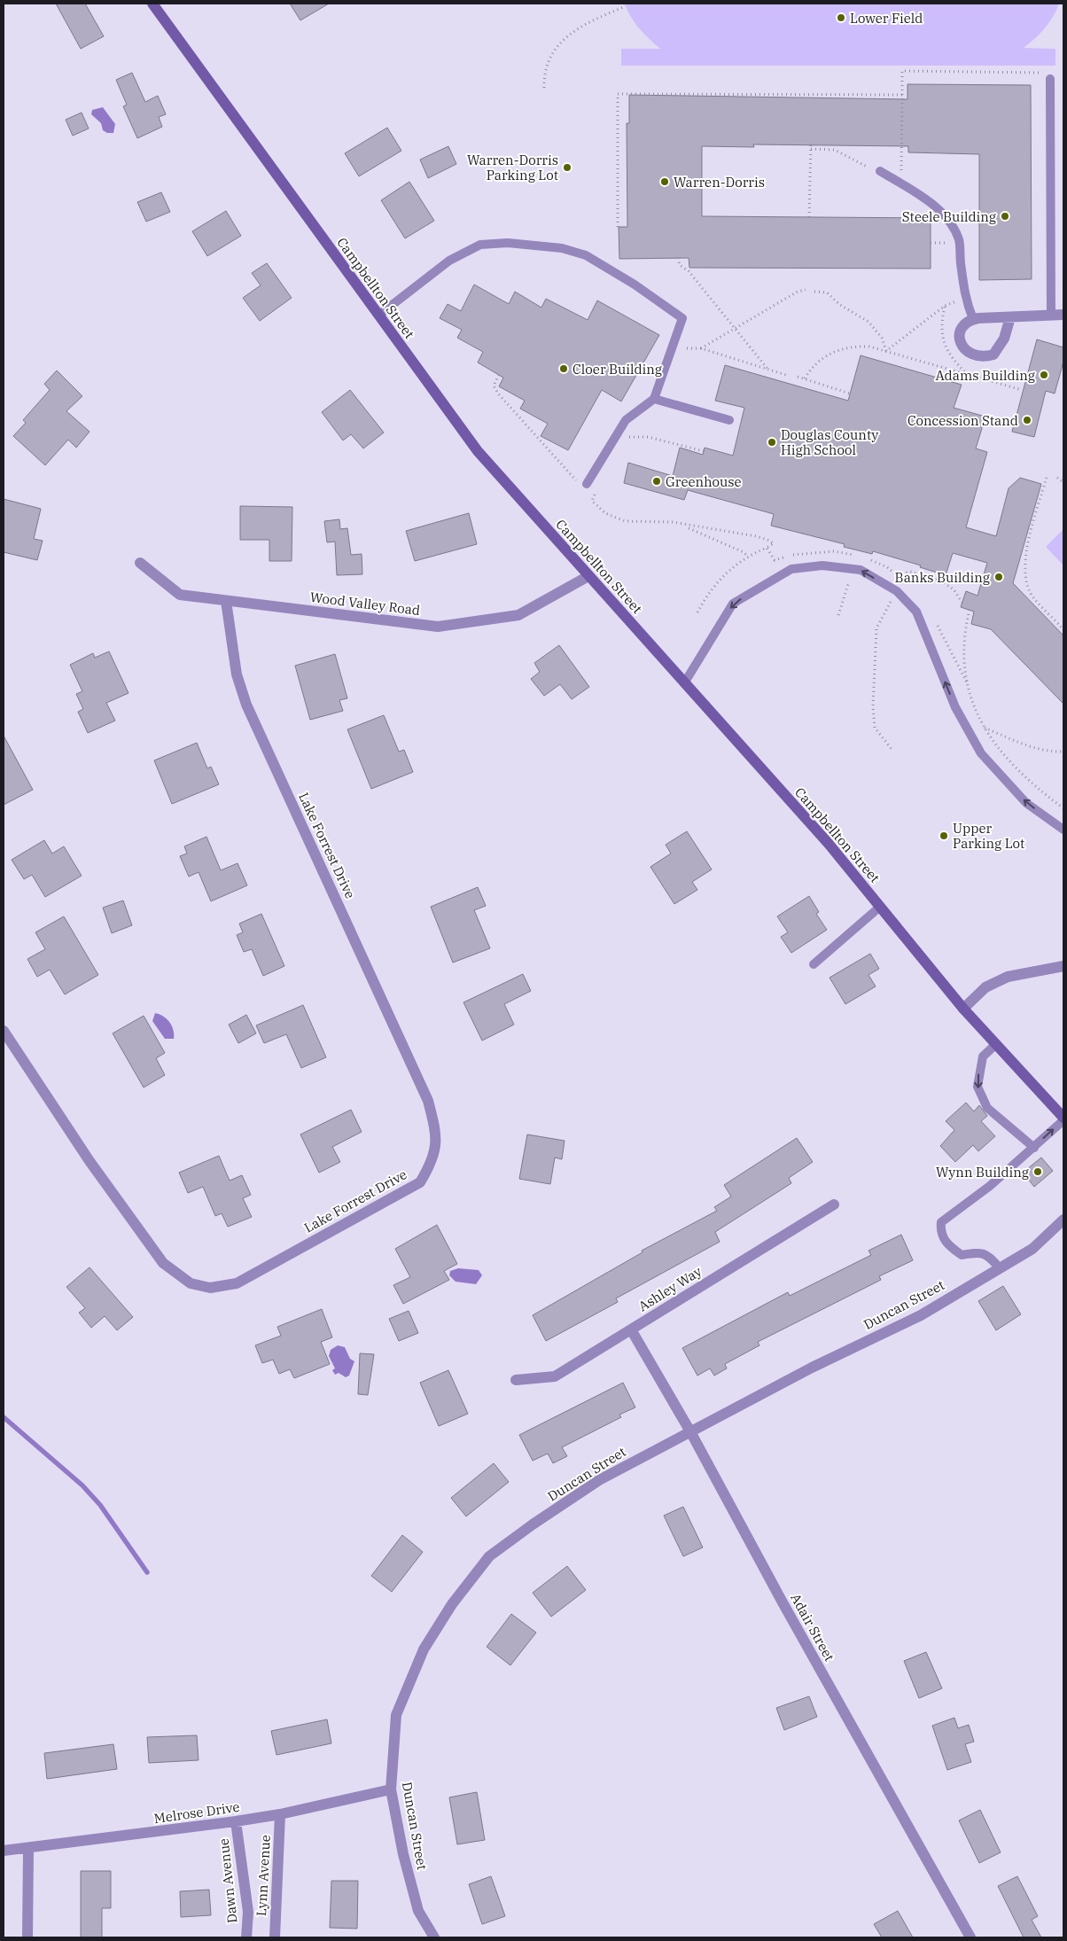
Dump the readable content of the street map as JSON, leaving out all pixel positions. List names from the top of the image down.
{
  "streets": {
    "main road": ["Campbellton Street"],
    "street": [
      "Wood Valley Road",
      "Lake Forrest Drive",
      "Ashley Way",
      "Duncan Street",
      "Adair Street",
      "Melrose Drive",
      "Lynn Avenue",
      "Dawn Avenue"
    ]
  },
  "crossings": [
    ["Campbellton Street", "Wood Valley Road"],
    ["Wood Valley Road", "Lake Forrest Drive"],
    ["Ashley Way", "Adair Street"],
    ["Duncan Street", "Adair Street"],
    ["Duncan Street", "Melrose Drive"],
    ["Melrose Drive", "Lynn Avenue"],
    ["Melrose Drive", "Dawn Avenue"]
  ],
  "places": [
    "Lower Field",
    "Warren-Dorris Parking Lot",
    "Warren-Dorris",
    "Steele Building",
    "Cloer Building",
    "Adams Building",
    "Concession Stand",
    "Douglas County High School",
    "Greenhouse",
    "Banks Building",
    "Upper Parking Lot",
    "Wynn Building"
  ]
}
